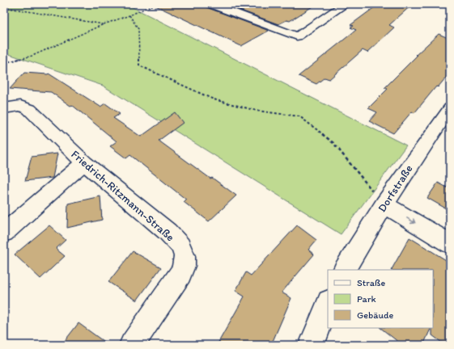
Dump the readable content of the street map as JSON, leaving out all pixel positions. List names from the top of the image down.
{
  "streets": {
    "street": ["Dorfstraße", "Friedrich-Ritzmann-Straße"]
  },
  "legend": ["Straße", "Park", "Gebäude"]
}
